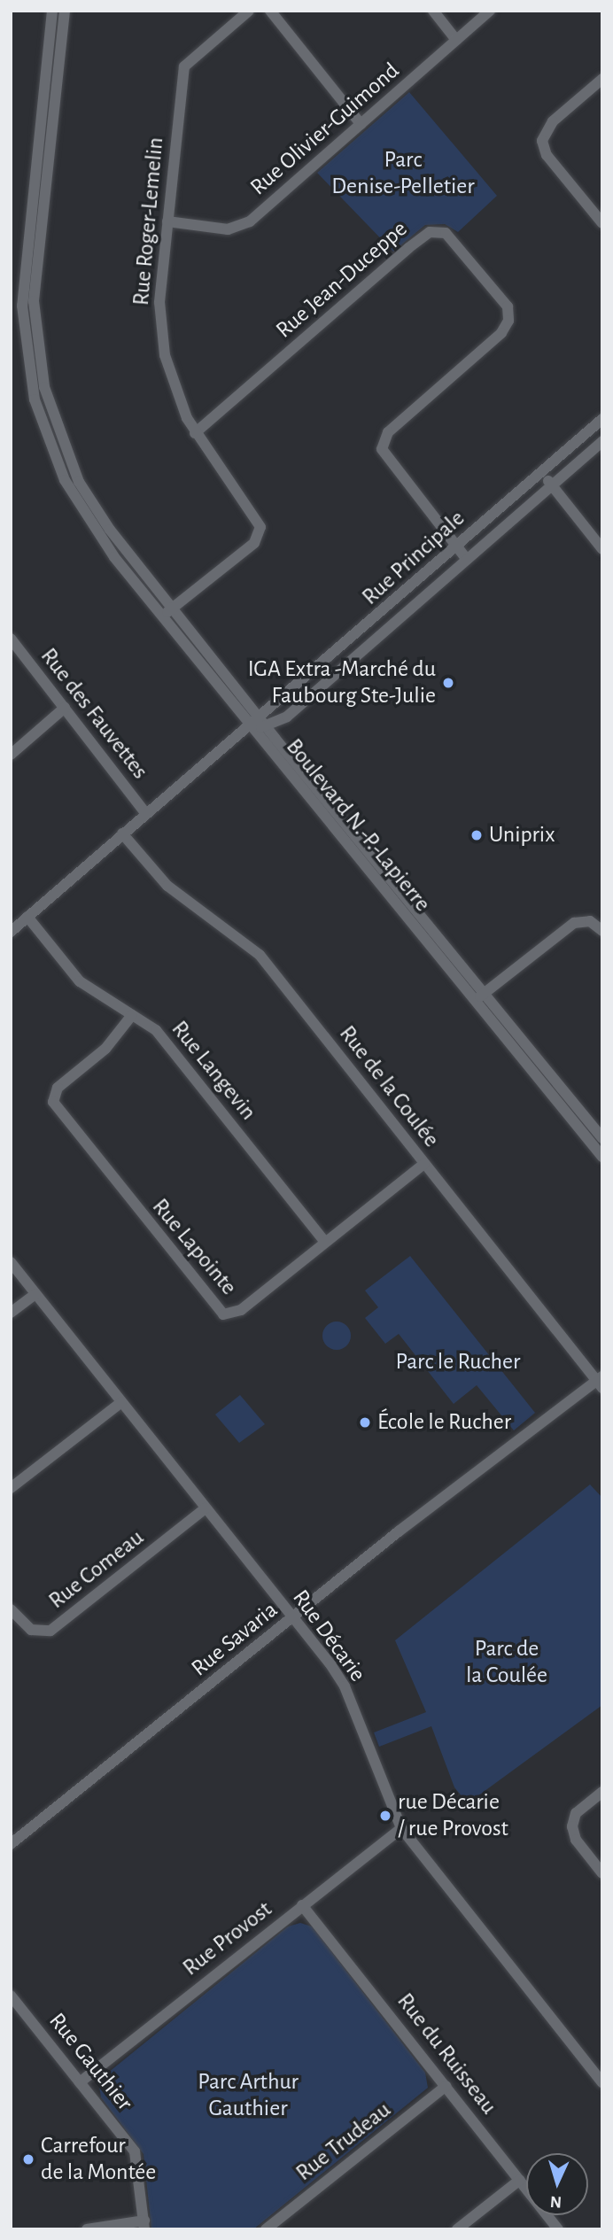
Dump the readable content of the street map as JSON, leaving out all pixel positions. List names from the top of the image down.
{
  "streets": {
    "street": [
      "Rue Olivier-Guimond",
      "Rue Roger-Lemelin",
      "Rue Jean-Duceppe",
      "Rue Principale",
      "Rue des Fauvettes",
      "Boulevard N.-P.-Lapierre",
      "Rue Langevin",
      "Rue de la Coulée",
      "Rue Lapointe",
      "Rue Comeau",
      "Rue Décarie",
      "Rue Savaria",
      "Rue Provost",
      "Rue du Ruisseau",
      "Rue Gauthier",
      "Rue Trudeau"
    ]
  },
  "crossings": [
    ["Rue Olivier-Guimond", "Rue Roger-Lemelin"],
    ["Rue Roger-Lemelin", "Rue Jean-Duceppe"],
    ["Rue Roger-Lemelin", "Boulevard N.-P.-Lapierre"],
    ["Rue Jean-Duceppe", "Rue Principale"],
    ["Rue Principale", "Rue des Fauvettes"],
    ["Rue Principale", "Boulevard N.-P.-Lapierre"],
    ["Rue Principale", "Rue Langevin"],
    ["Rue Principale", "Rue de la Coulée"],
    ["Rue Langevin", "Rue Lapointe"],
    ["Rue de la Coulée", "Rue Lapointe"],
    ["Rue de la Coulée", "Rue Savaria"],
    ["Rue Comeau", "Rue Décarie"],
    ["Rue Décarie", "Rue Savaria"],
    ["Rue Décarie", "Rue Provost"],
    ["Rue Provost", "Rue du Ruisseau"],
    ["Rue Provost", "Rue Gauthier"],
    ["Rue du Ruisseau", "Rue Trudeau"]
  ],
  "parks": [
    "Parc Denise-Pelletier",
    "Parc le Rucher",
    "Parc de la Coulée",
    "Parc Arthur Gauthier"
  ],
  "places": [
    "IGA Extra -Marché du Faubourg Ste-Julie",
    "Uniprix",
    "École le Rucher",
    "rue Décarie / rue Provost",
    "Carrefour de la Montée"
  ],
  "north": "bottom"
}
